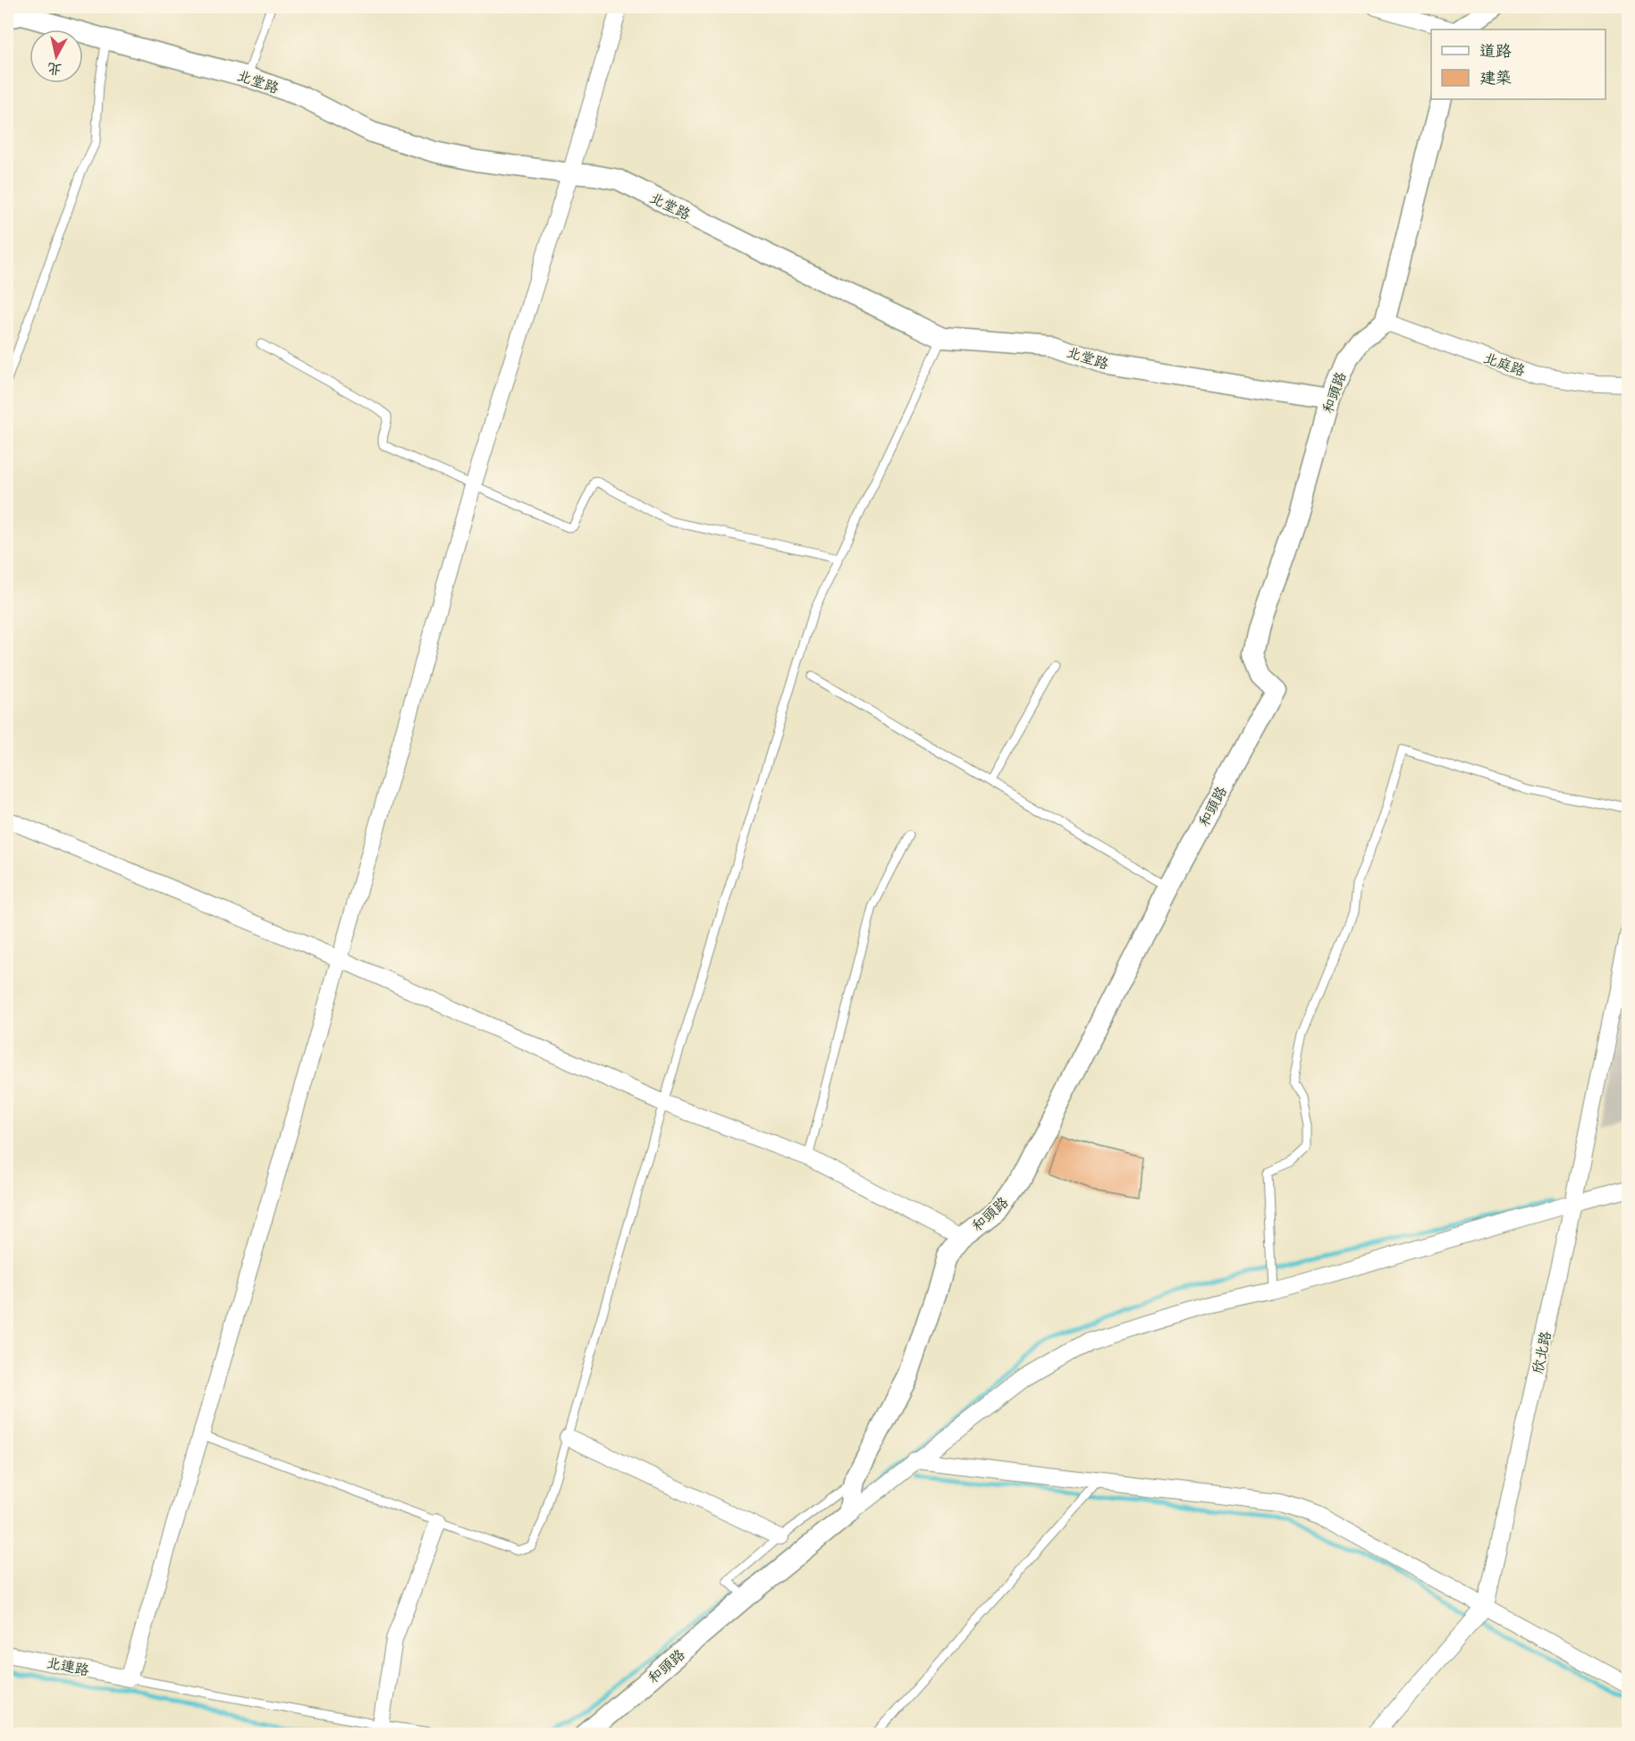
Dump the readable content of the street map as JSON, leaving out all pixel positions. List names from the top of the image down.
{
  "streets": {
    "street": [
      "北堂路",
      "北庭路",
      "和頭路",
      "欣北路",
      "北連路"
    ]
  },
  "crossings": [
    ["北堂路", "和頭路"],
    ["北庭路", "和頭路"]
  ],
  "legend": ["道路", "建築"],
  "north": "bottom"
}
